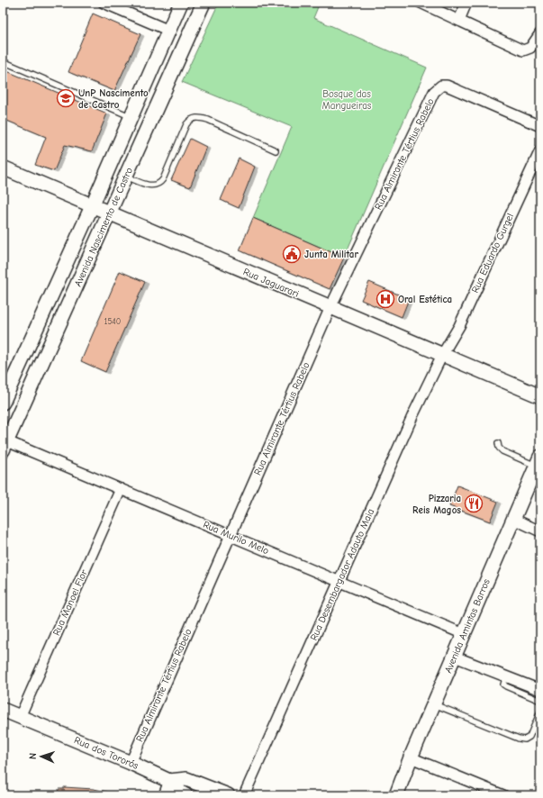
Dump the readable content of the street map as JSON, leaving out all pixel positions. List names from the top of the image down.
{
  "streets": {
    "main road": [
      "Avenida Nascimento de Castro",
      "Rua Jaguarari",
      "Avenida Amintas Barros",
      "Rua dos Tororós"
    ],
    "street": [
      "Rua Almirante Tértius Rabelo",
      "Rua Eduardo Gurgel",
      "Rua Murilo Melo",
      "Rua Desembargador Adauto Maia",
      "Rua Manoel Flor"
    ]
  },
  "crossings": [
    ["Rua Almirante Tértius Rabelo", "Rua Jaguarari"],
    ["Rua Almirante Tértius Rabelo", "Rua Murilo Melo"],
    ["Rua Almirante Tértius Rabelo", "Rua dos Tororós"],
    ["Avenida Nascimento de Castro", "Rua Jaguarari"],
    ["Avenida Nascimento de Castro", "Rua Murilo Melo"],
    ["Rua Eduardo Gurgel", "Rua Jaguarari"],
    ["Rua Eduardo Gurgel", "Rua Desembargador Adauto Maia"],
    ["Rua Jaguarari", "Rua Desembargador Adauto Maia"],
    ["Rua Murilo Melo", "Rua Desembargador Adauto Maia"],
    ["Rua Murilo Melo", "Rua Manoel Flor"],
    ["Rua Murilo Melo", "Avenida Amintas Barros"],
    ["Rua Manoel Flor", "Rua dos Tororós"]
  ],
  "parks": ["Bosque das Mangueiras"],
  "places": {
    "school or university": ["UnP Nascimento de Castro"],
    "public building": ["Junta Militar"],
    "hospital": ["Oral Estética"],
    "restaurant": ["Pizzaria Reis Magos"]
  },
  "house_numbers": ["1540"],
  "north": "left"
}
